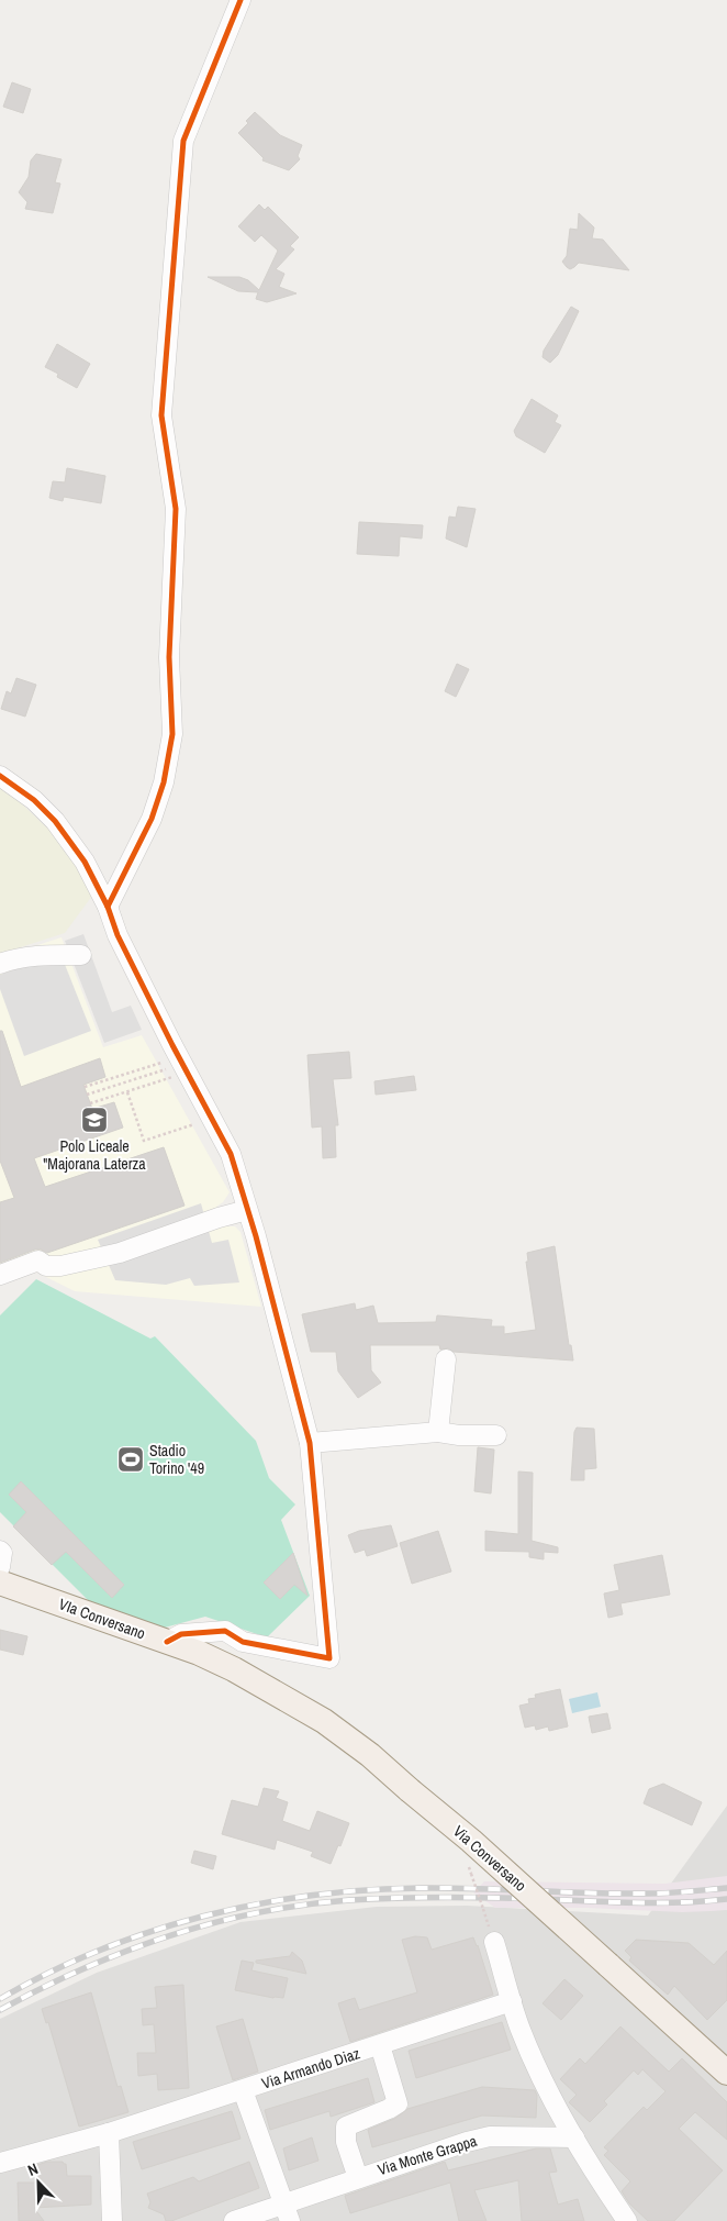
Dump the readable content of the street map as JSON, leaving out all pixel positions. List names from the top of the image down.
{
  "streets": {
    "main road": ["VIa Conversano", "Via Conversano"],
    "street": ["Via Armando Diaz", "Via Monte Grappa"]
  },
  "crossings": [
    ["VIa Conversano", "Via Conversano"]
  ],
  "places": {
    "school or university": ["Polo Liceale \"Majorana Laterza"],
    "sports": ["Stadio Torino '49"]
  },
  "north": "top left"
}
